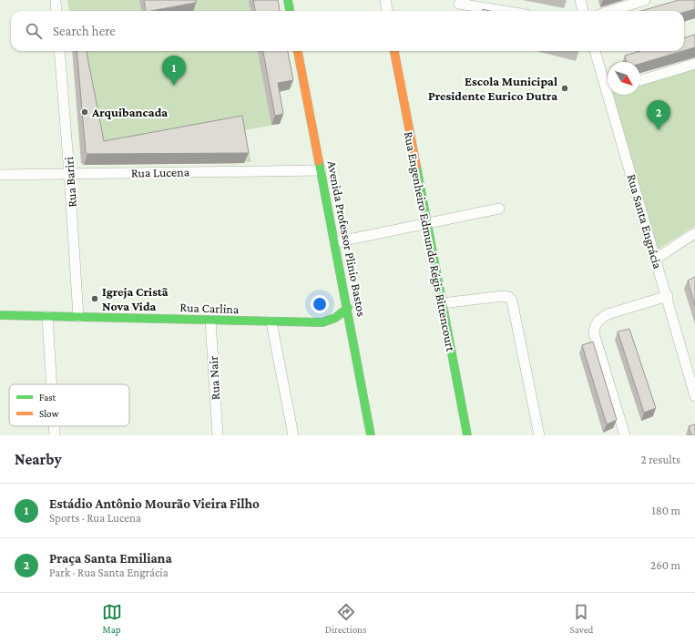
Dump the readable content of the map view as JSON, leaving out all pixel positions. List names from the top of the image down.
{
  "streets": {
    "street": [
      "Rua Lucena",
      "Rua Bariri",
      "Rua Santa Engrácia",
      "Avenida Professor Plinio Bastos",
      "Rua Engenheiro Edmundo Régis Bittencourt",
      "Rua Carlina",
      "Rua Nair"
    ]
  },
  "crossings": [
    ["Rua Lucena", "Rua Bariri"],
    ["Rua Lucena", "Avenida Professor Plinio Bastos"],
    ["Rua Bariri", "Rua Carlina"],
    ["Avenida Professor Plinio Bastos", "Rua Carlina"],
    ["Rua Carlina", "Rua Nair"]
  ],
  "places": ["Escola Municipal Presidente Eurico Dutra", "Arquibancada", "Igreja Cristã Nova Vida"],
  "legend": ["Fast", "Slow"],
  "north": "bottom right",
  "page": {
    "search": "Search here",
    "pins": ["1", "2"],
    "heading": ["Nearby", "2 results"],
    "list": [
      {
        "mark": "1",
        "name": "Estádio Antônio Mourão Vieira Filho",
        "note": "Sports · Rua Lucena",
        "value": "180 m"
      },
      {
        "mark": "2",
        "name": "Praça Santa Emiliana",
        "note": "Park · Rua Santa Engrácia",
        "value": "260 m"
      }
    ],
    "nav": ["Map", "Directions", "Saved"]
  }
}
